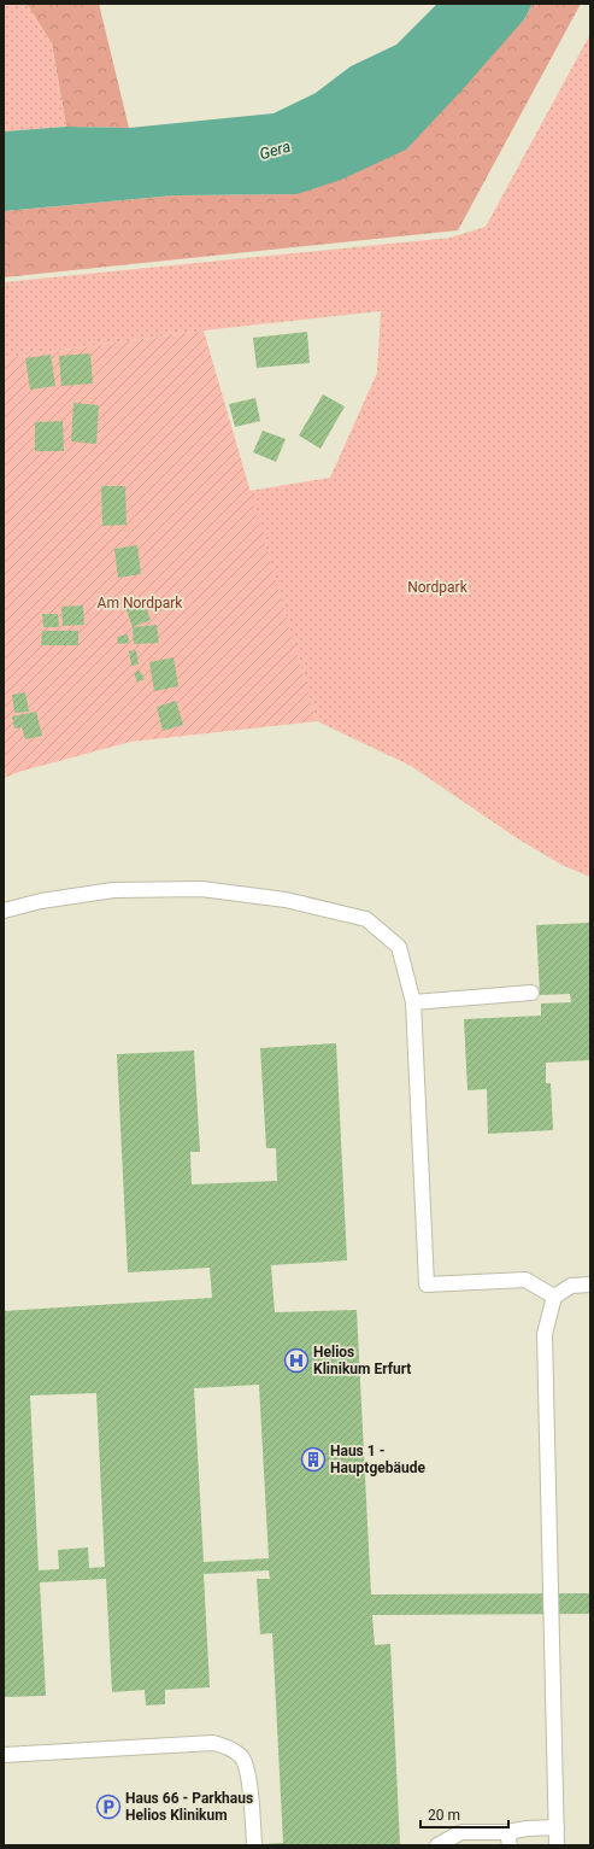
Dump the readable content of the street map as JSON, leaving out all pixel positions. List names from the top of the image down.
{
  "water": ["Gera"],
  "parks": ["Nordpark", "Am Nordpark"],
  "places": {
    "hospital": ["Helios Klinikum Erfurt"],
    "building": ["Haus 1 - Hauptgebäude"],
    "parking": ["Haus 66 - Parkhaus Helios Klinikum"]
  },
  "scale_bar": "20 m"
}
